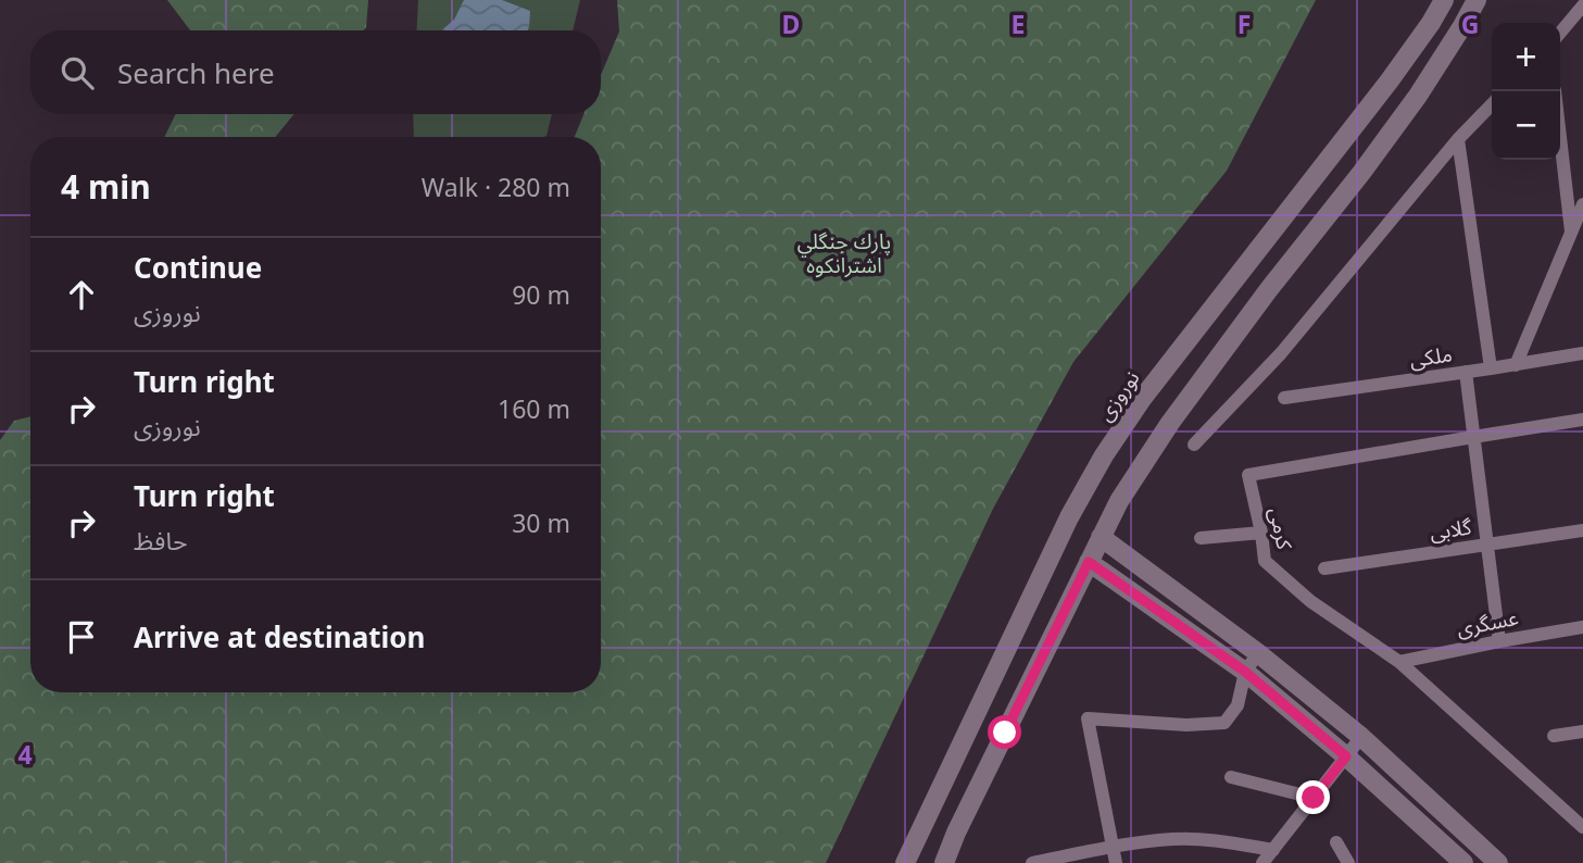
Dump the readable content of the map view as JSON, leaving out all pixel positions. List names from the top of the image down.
{
  "streets": {
    "street": [
      "ملکی",
      "نوروزی",
      "کرمی",
      "گلابی",
      "عسگری"
    ]
  },
  "crossings": [
    ["کرمی", "عسگری"]
  ],
  "parks": ["پارك جنگلي اشترانكوه"],
  "page": {
    "map_buttons": ["+", "−"],
    "search": "Search here",
    "heading": ["4 min", "Walk · 280 m"],
    "list": [
      ["Continue", "نوروزی", "90 m"],
      ["Turn right", "نوروزی", "160 m"],
      ["Turn right", "حافظ", "30 m"],
      "Arrive at destination"
    ]
  },
  "grid": {
    "columns": [
      "D",
      "E",
      "F",
      "G"
    ],
    "rows": ["4"]
  }
}
